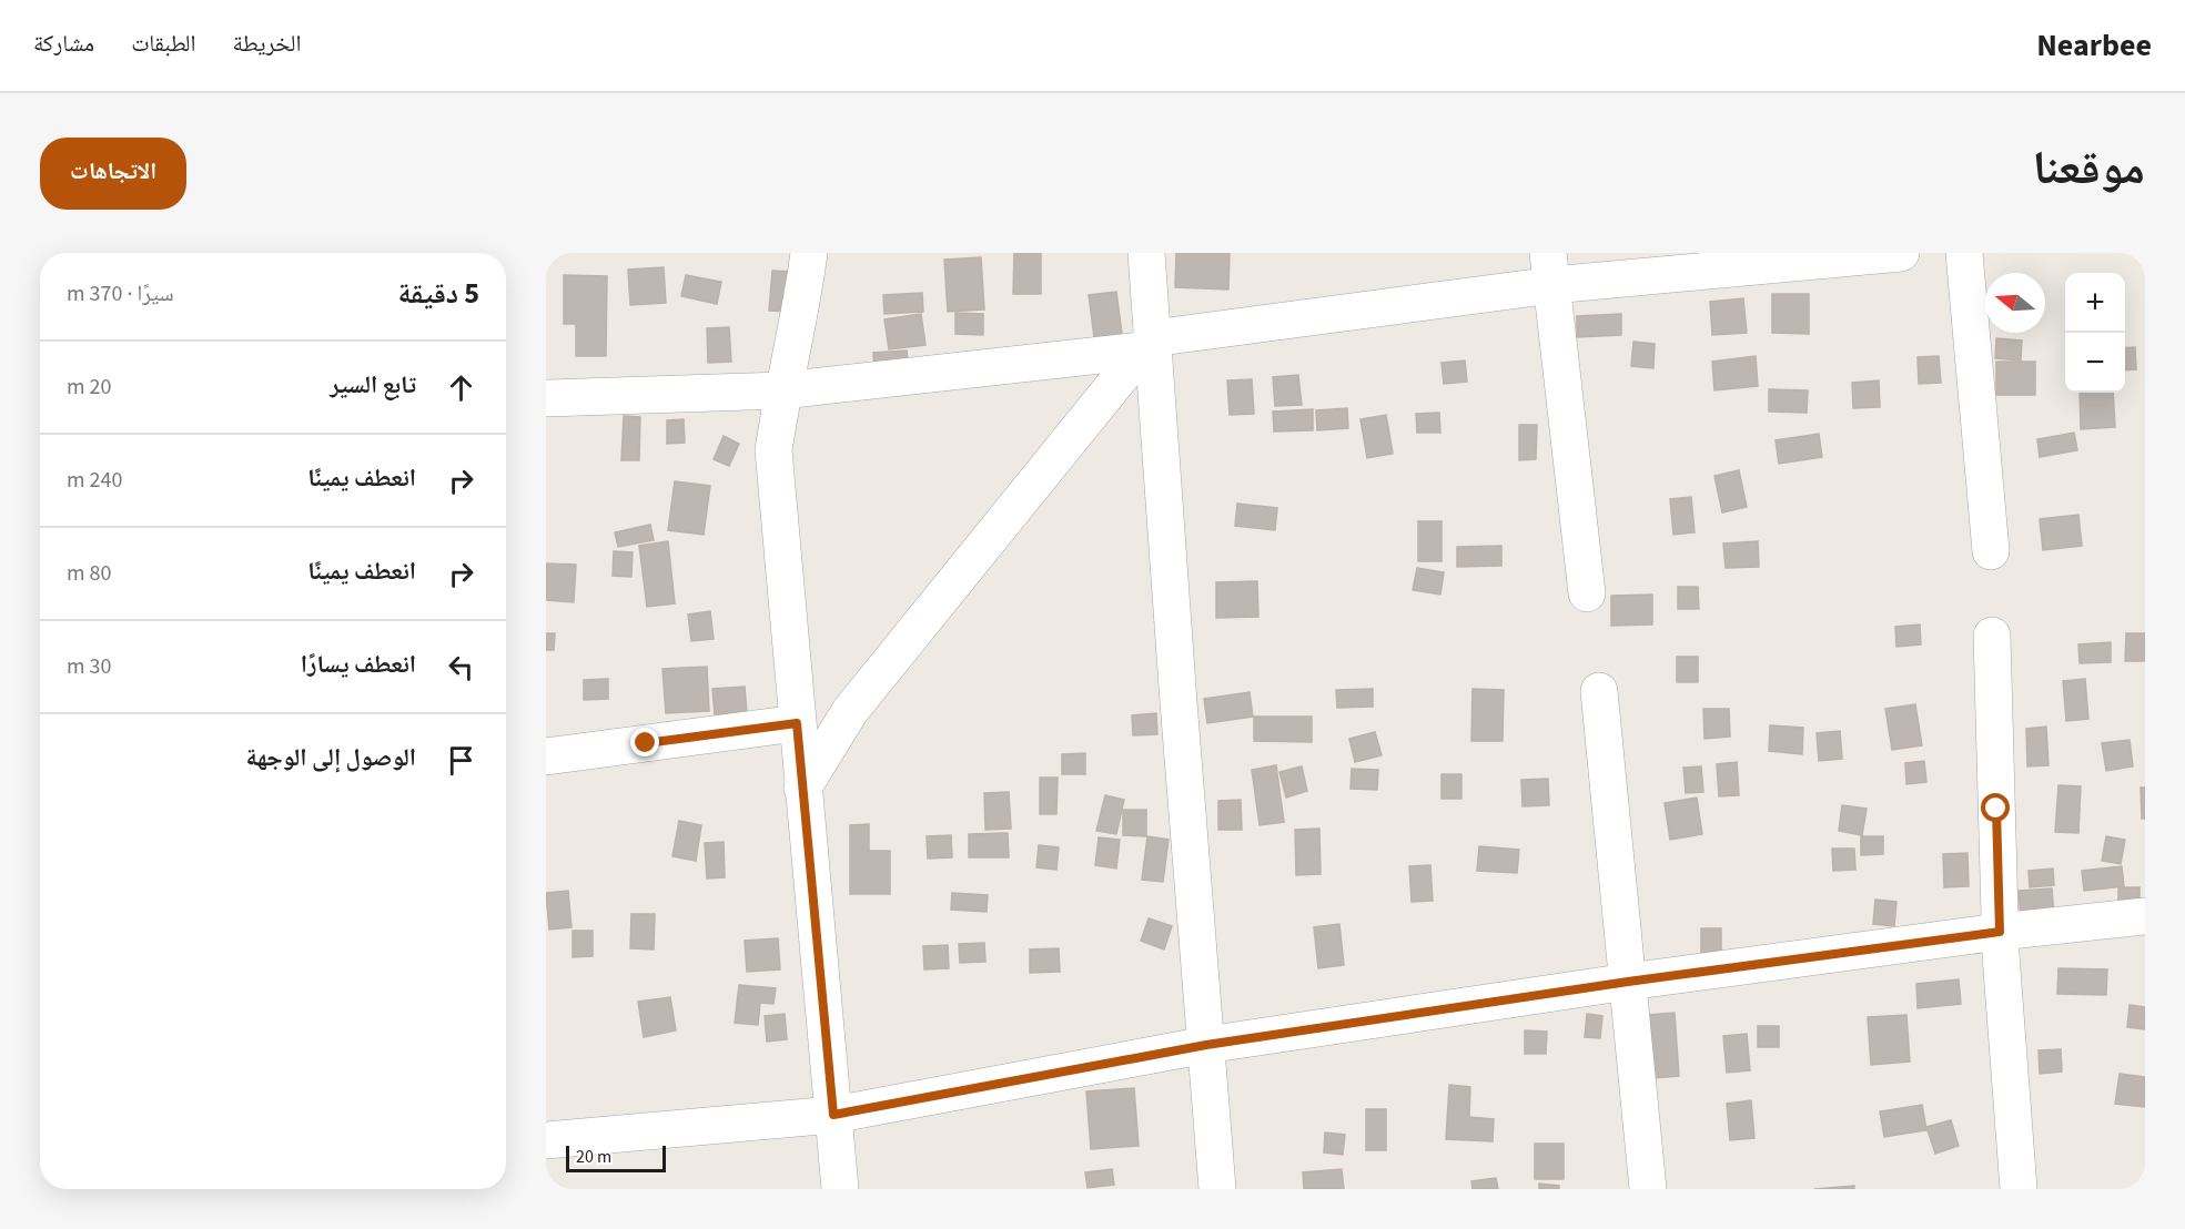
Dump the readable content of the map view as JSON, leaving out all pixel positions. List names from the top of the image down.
{
  "scale_bar": "20 m",
  "north": "left",
  "page": {
    "header": "Nearbee",
    "nav": ["الخريطة", "الطبقات", "مشاركة"],
    "title": "موقعنا",
    "buttons": "الاتجاهات",
    "heading": ["5 دقيقة", "سيرًا · 370 m"],
    "map_buttons": ["+", "−"],
    "list": [
      ["تابع السير", "20 m"],
      ["انعطف يمينًا", "240 m"],
      ["انعطف يمينًا", "80 m"],
      ["انعطف يسارًا", "30 m"],
      "الوصول إلى الوجهة"
    ],
    "scale": "20 m"
  }
}
